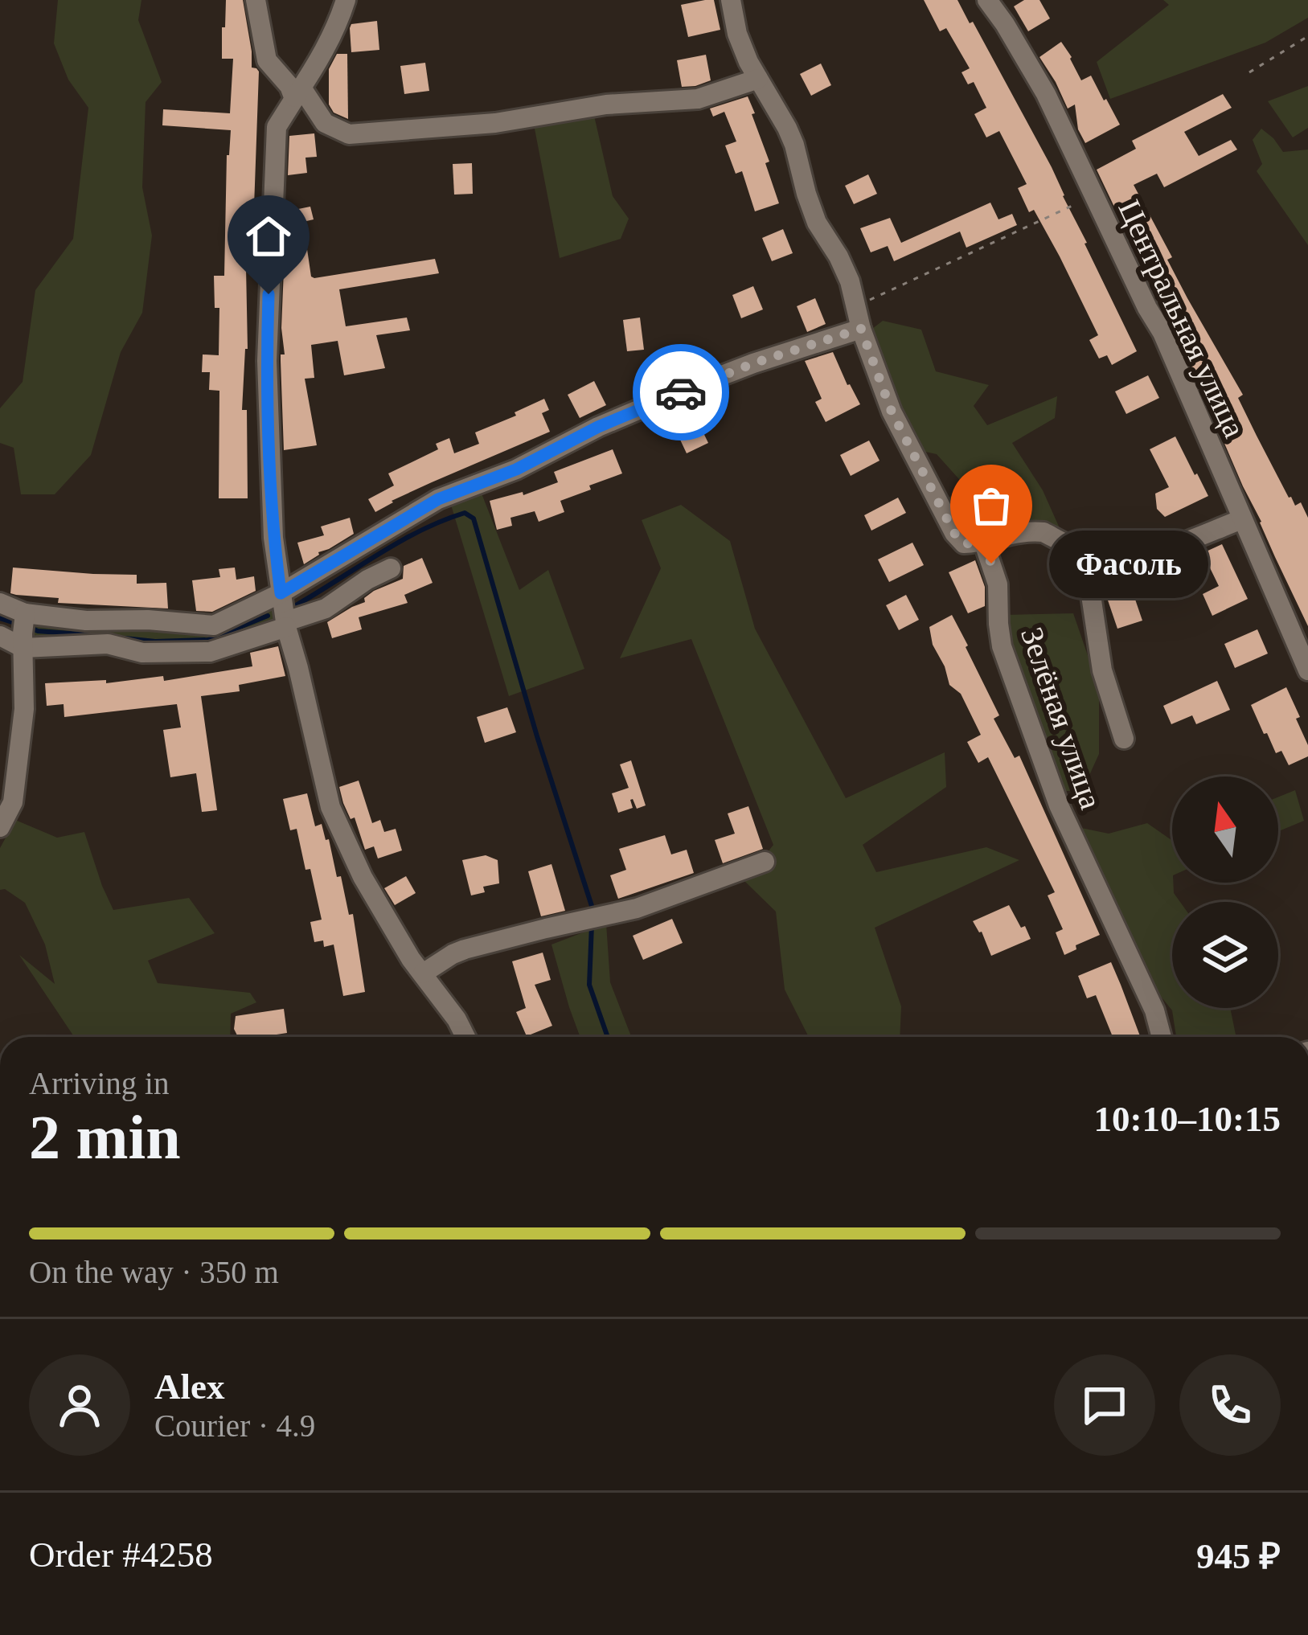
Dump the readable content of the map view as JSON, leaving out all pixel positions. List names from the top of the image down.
{
  "streets": {
    "street": ["Центральная улица", "Зелёная улица"]
  },
  "places": ["Фасоль"],
  "north": "top",
  "page": {
    "bubble": "Фасоль",
    "heading": ["2 min", "Arriving in", "10:10–10:15"],
    "panel": [
      "Alex",
      "Courier · 4.9",
      "Order #4258",
      "945 ₽"
    ],
    "bar": "On the way · 350 m"
  }
}
